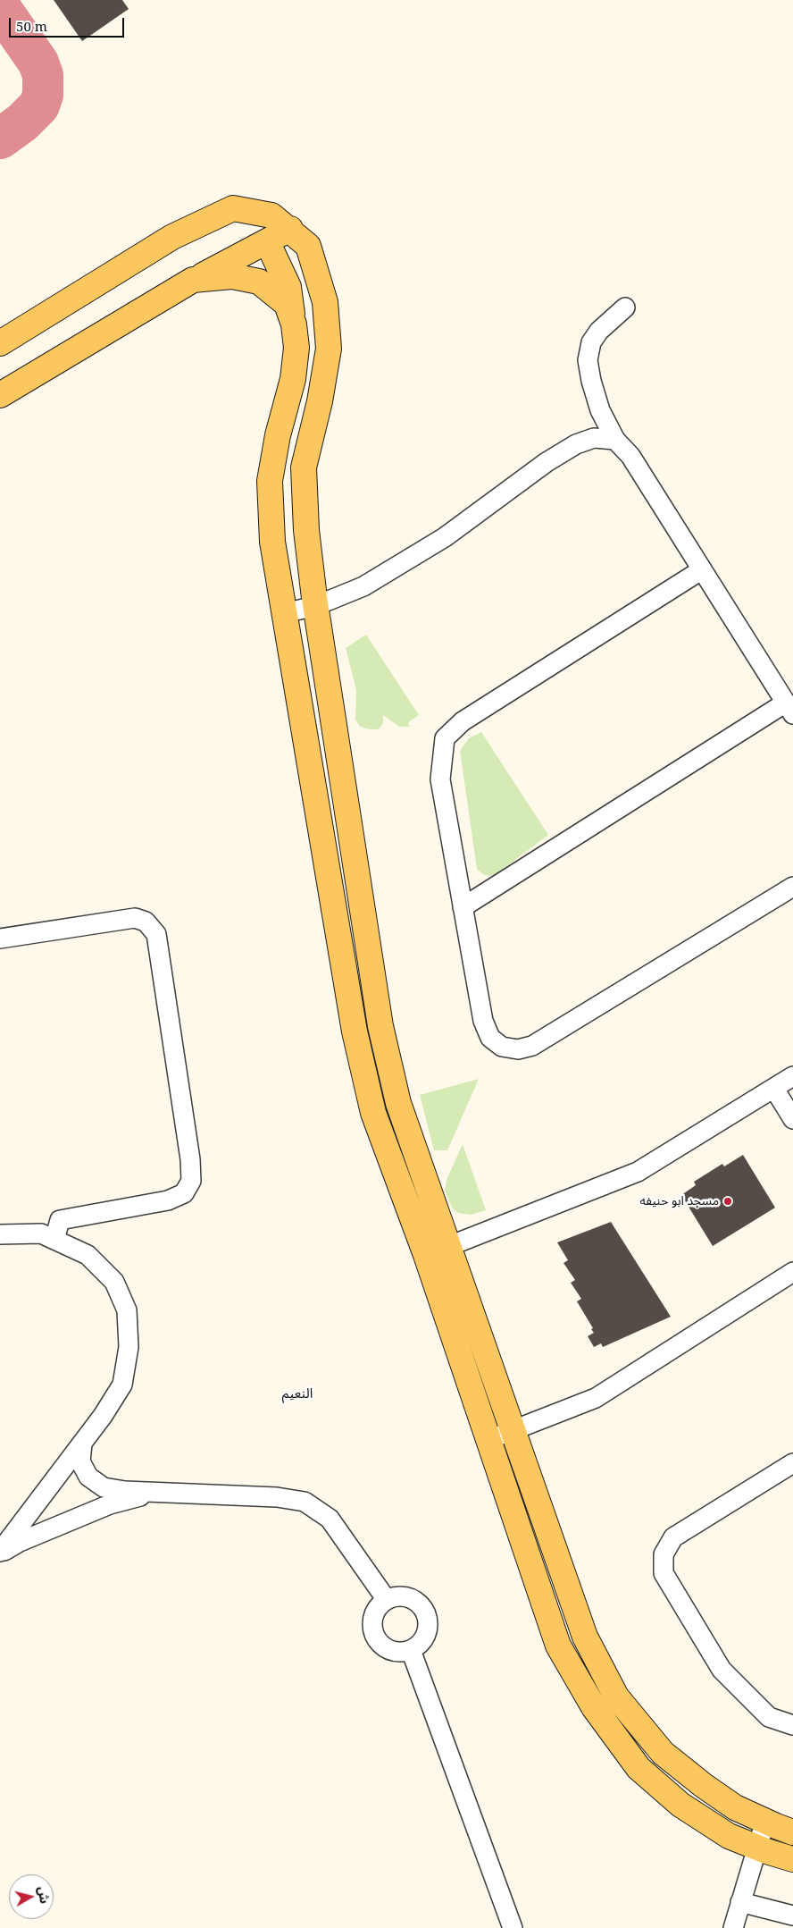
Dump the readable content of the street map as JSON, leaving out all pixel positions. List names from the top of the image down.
{
  "districts": ["النعيم"],
  "places": ["مسجد ابو حنيفه"],
  "scale_bar": "50 m",
  "north": "right"
}
